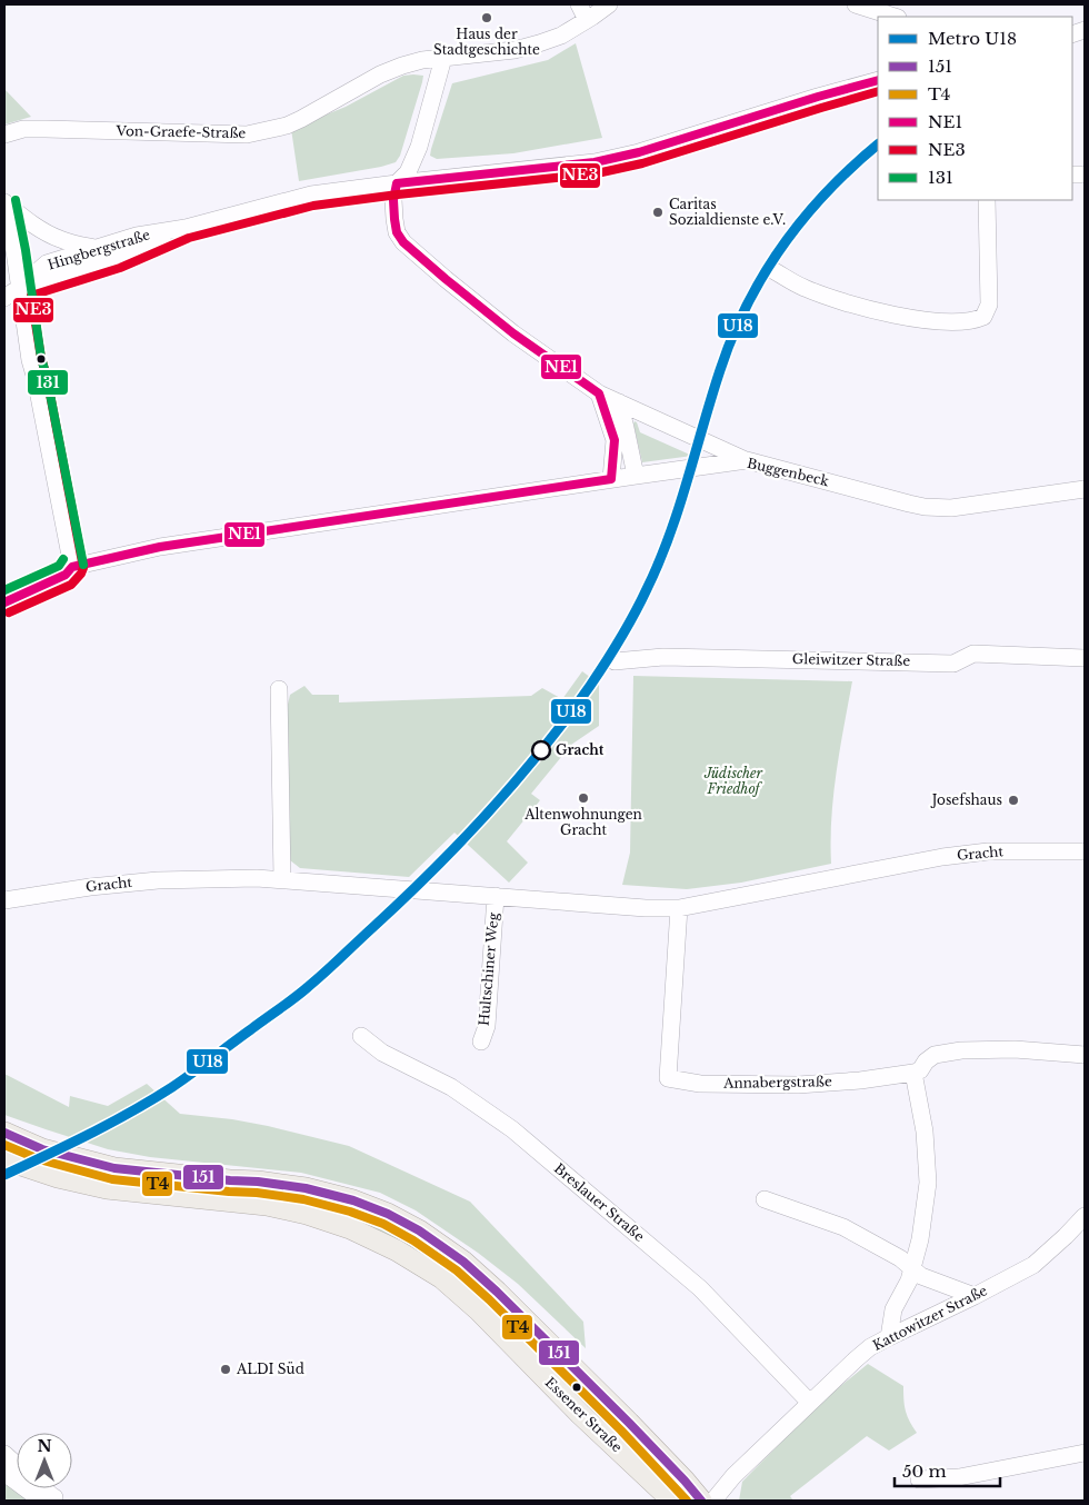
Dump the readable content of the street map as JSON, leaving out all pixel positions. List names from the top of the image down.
{
  "streets": {
    "main road": ["Essener Straße"],
    "street": [
      "Von-Graefe-Straße",
      "Hingbergstraße",
      "Buggenbeck",
      "Gleiwitzer Straße",
      "Gracht",
      "Hultschiner Weg",
      "Annabergstraße",
      "Breslauer Straße",
      "Kattowitzer Straße"
    ]
  },
  "crossings": [
    ["Gracht", "Hultschiner Weg"],
    ["Gracht", "Annabergstraße"],
    ["Breslauer Straße", "Kattowitzer Straße"]
  ],
  "parks": ["Jüdischer Friedhof"],
  "places": [
    "Haus der Stadtgeschichte",
    "Caritas Sozialdienste e.V.",
    "Gracht",
    "Altenwohnungen Gracht",
    "Josefshaus",
    "ALDI Süd"
  ],
  "lines": [
    "transit line NE1",
    "transit line NE3",
    "metro line U18",
    "transit line 131",
    "transit line 151",
    "transit line T4"
  ],
  "legend": [
    "Metro U18",
    "151",
    "T4",
    "NE1",
    "NE3",
    "131"
  ],
  "scale_bar": "50 m",
  "north": "top"
}
